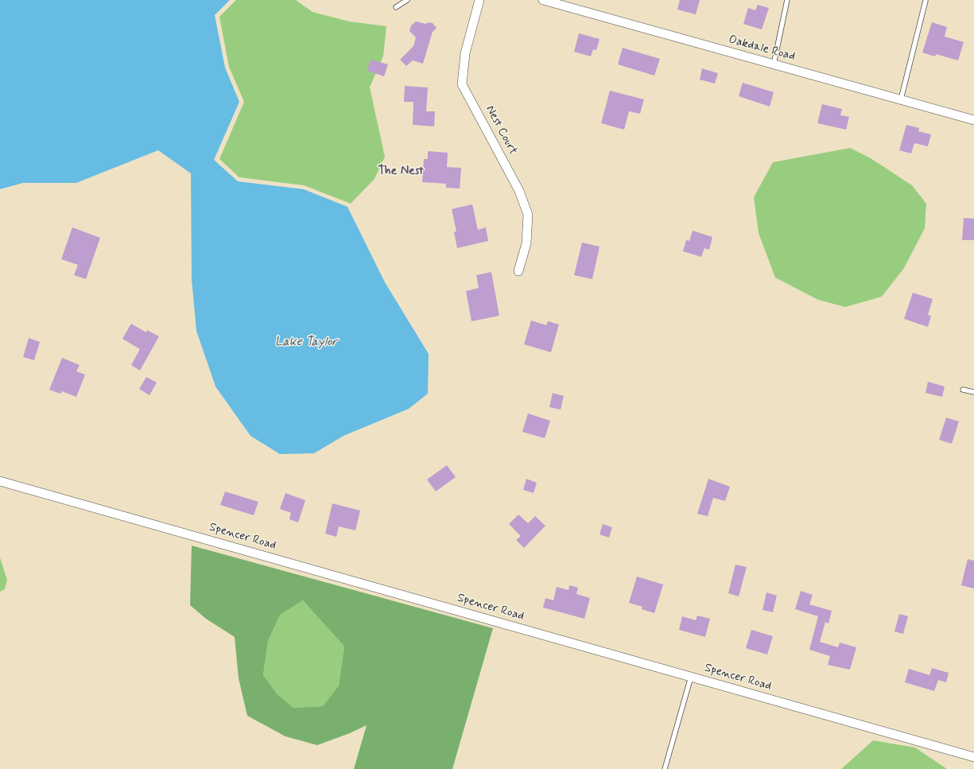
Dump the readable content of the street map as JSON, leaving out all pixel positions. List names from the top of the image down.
{
  "streets": {
    "street": ["Oakdale Road", "Nest Court", "Spencer Road"]
  },
  "districts": ["The Nest"],
  "water": ["Lake Taylor"]
}
